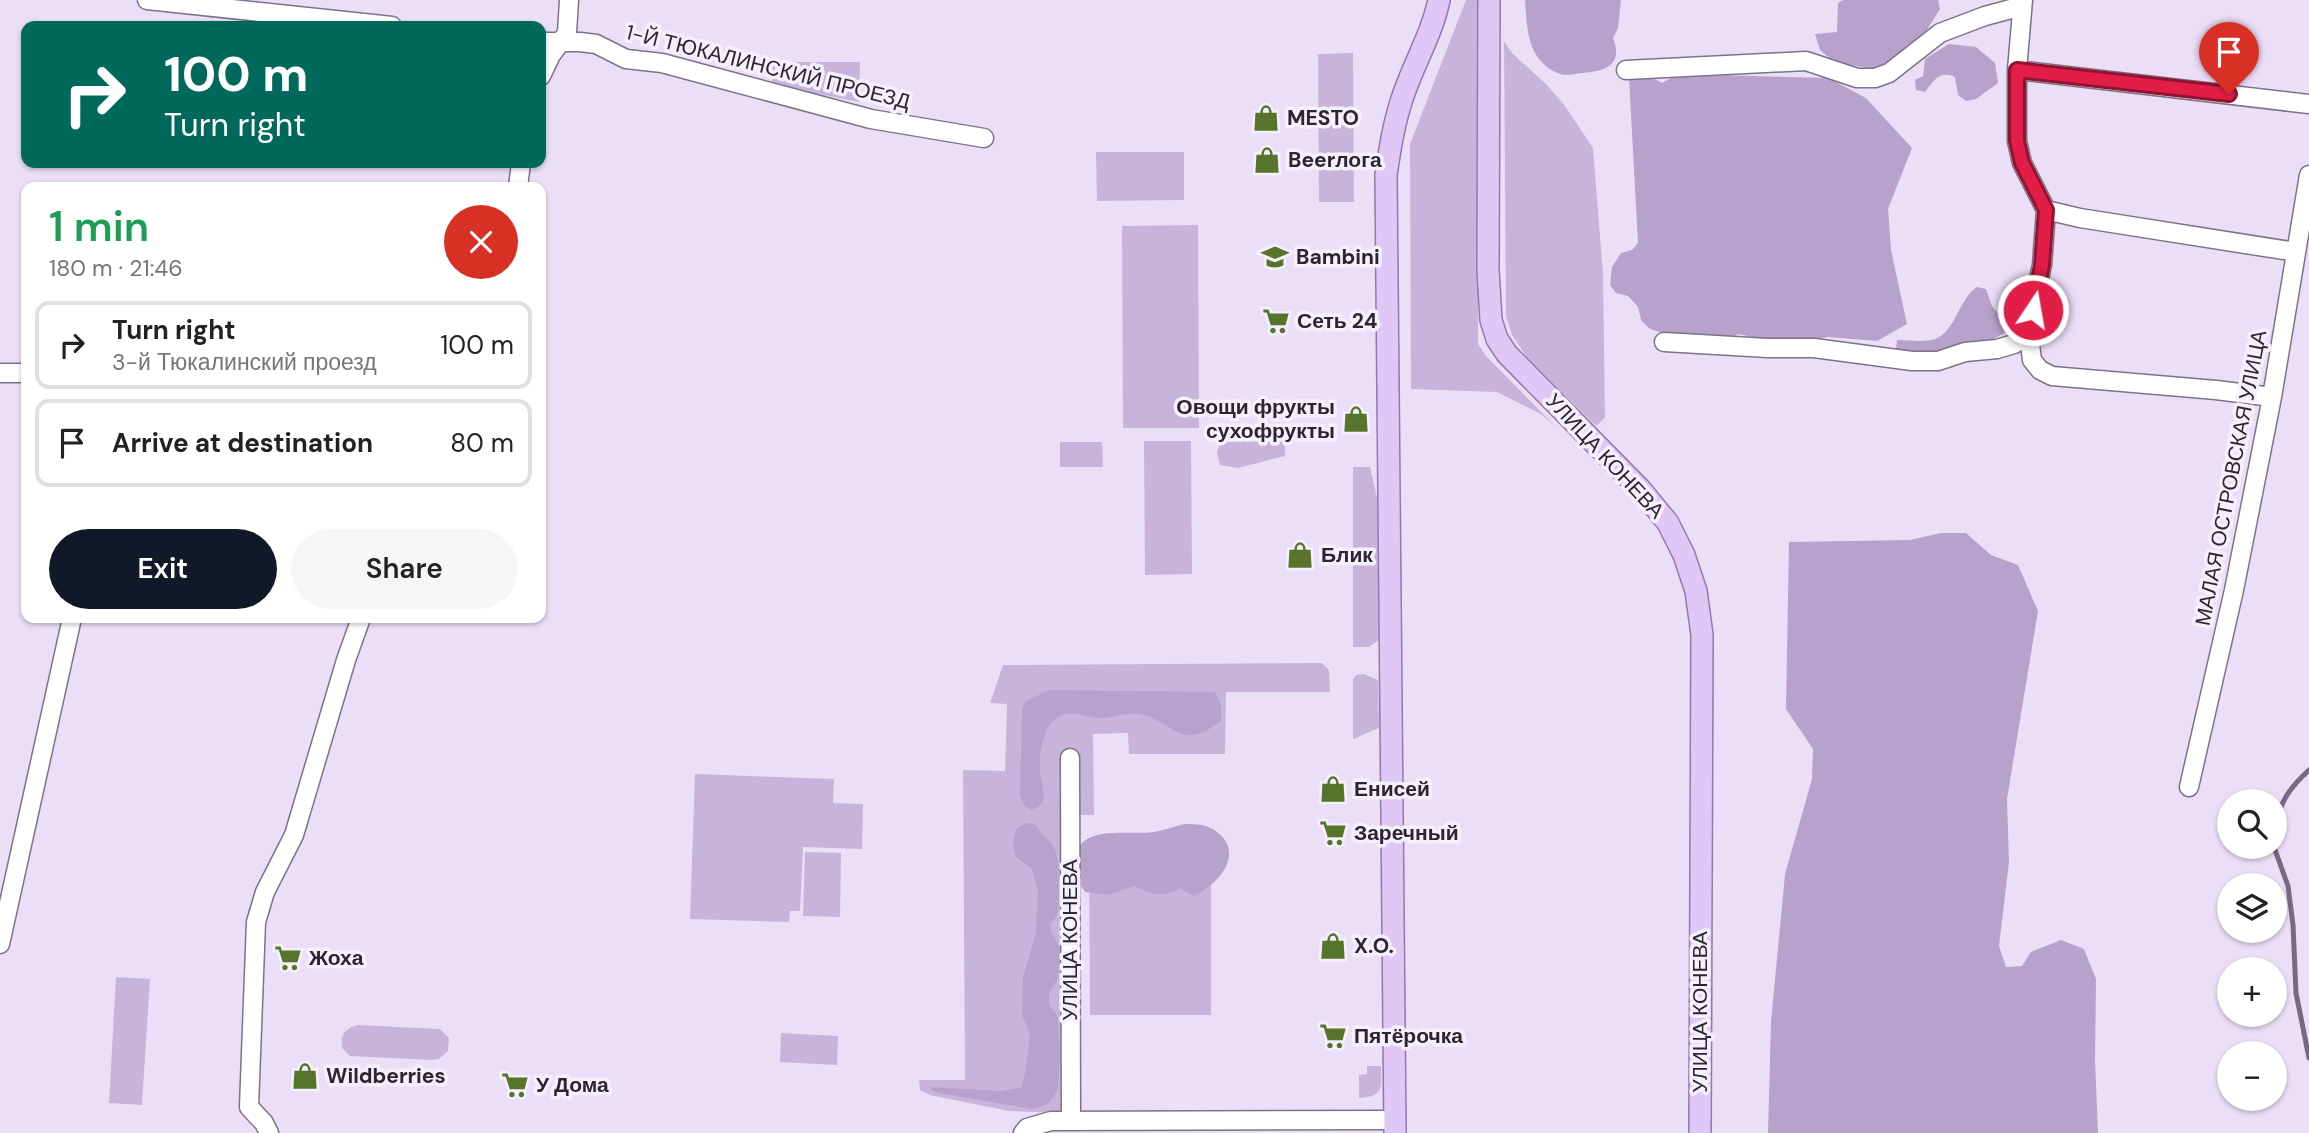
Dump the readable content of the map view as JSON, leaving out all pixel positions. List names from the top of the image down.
{
  "streets": {
    "main road": ["УЛИЦА КОНЕВА"],
    "street": ["1-Й ТЮКАЛИНСКИЙ ПРОЕЗД", "МАЛАЯ ОСТРОВСКАЯ УЛИЦА"]
  },
  "places": {
    "shop": [
      "MESTO",
      "Beerлога",
      "Овощи фрукты сухофрукты",
      "Блик",
      "Енисей",
      "X.O.",
      "Wildberries"
    ],
    "school or university": ["Bambini"],
    "supermarket": [
      "Сеть 24",
      "Заречный",
      "Жоха",
      "Пятёрочка",
      "У Дома"
    ]
  },
  "page": {
    "turn": ["100 m", "Turn right"],
    "heading": ["1 min", "180 m · 21:46"],
    "list": [
      {
        "name": "Turn right",
        "note": "3-й Тюкалинский проезд",
        "value": "100 m"
      },
      {
        "name": "Arrive at destination",
        "value": "80 m"
      }
    ],
    "buttons": ["Exit", "Share"],
    "map_buttons": ["+", "−"]
  }
}
